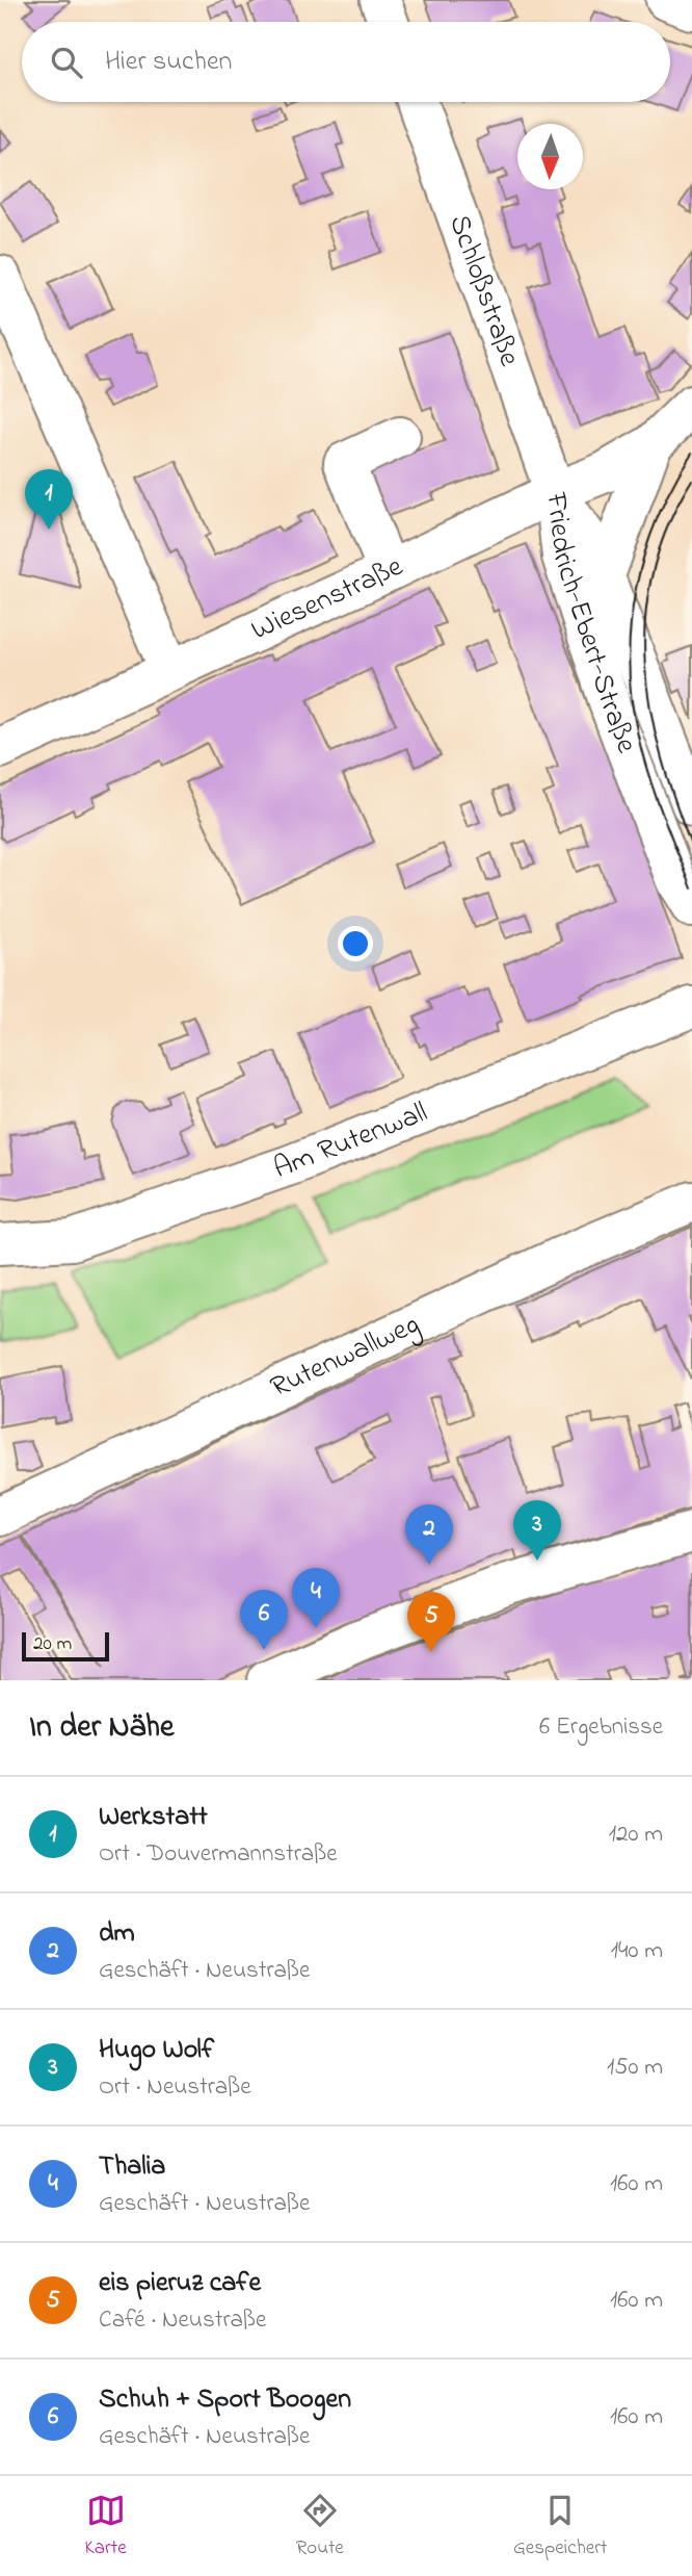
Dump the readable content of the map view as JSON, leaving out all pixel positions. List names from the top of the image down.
{
  "streets": {
    "street": [
      "Schloßstraße",
      "Wiesenstraße",
      "Friedrich-Ebert-Straße",
      "Am Rutenwall",
      "Rutenwallweg"
    ]
  },
  "crossings": [
    ["Schloßstraße", "Wiesenstraße"],
    ["Schloßstraße", "Friedrich-Ebert-Straße"],
    ["Wiesenstraße", "Friedrich-Ebert-Straße"]
  ],
  "scale_bar": "20 m",
  "north": "bottom",
  "page": {
    "search": "Hier suchen",
    "pins": [
      "1",
      "3",
      "2",
      "4",
      "6",
      "5"
    ],
    "scale": "20 m",
    "heading": ["In der Nähe", "6 Ergebnisse"],
    "list": [
      {
        "mark": "1",
        "name": "Werkstatt",
        "note": "Ort · Douvermannstraße",
        "value": "120 m"
      },
      {
        "mark": "2",
        "name": "dm",
        "note": "Geschäft · Neustraße",
        "value": "140 m"
      },
      {
        "mark": "3",
        "name": "Hugo Wolf",
        "note": "Ort · Neustraße",
        "value": "150 m"
      },
      {
        "mark": "4",
        "name": "Thalia",
        "note": "Geschäft · Neustraße",
        "value": "160 m"
      },
      {
        "mark": "5",
        "name": "eis pieruz cafe",
        "note": "Café · Neustraße",
        "value": "160 m"
      },
      {
        "mark": "6",
        "name": "Schuh + Sport Boogen",
        "note": "Geschäft · Neustraße",
        "value": "160 m"
      }
    ],
    "nav": ["Karte", "Route", "Gespeichert"]
  }
}
